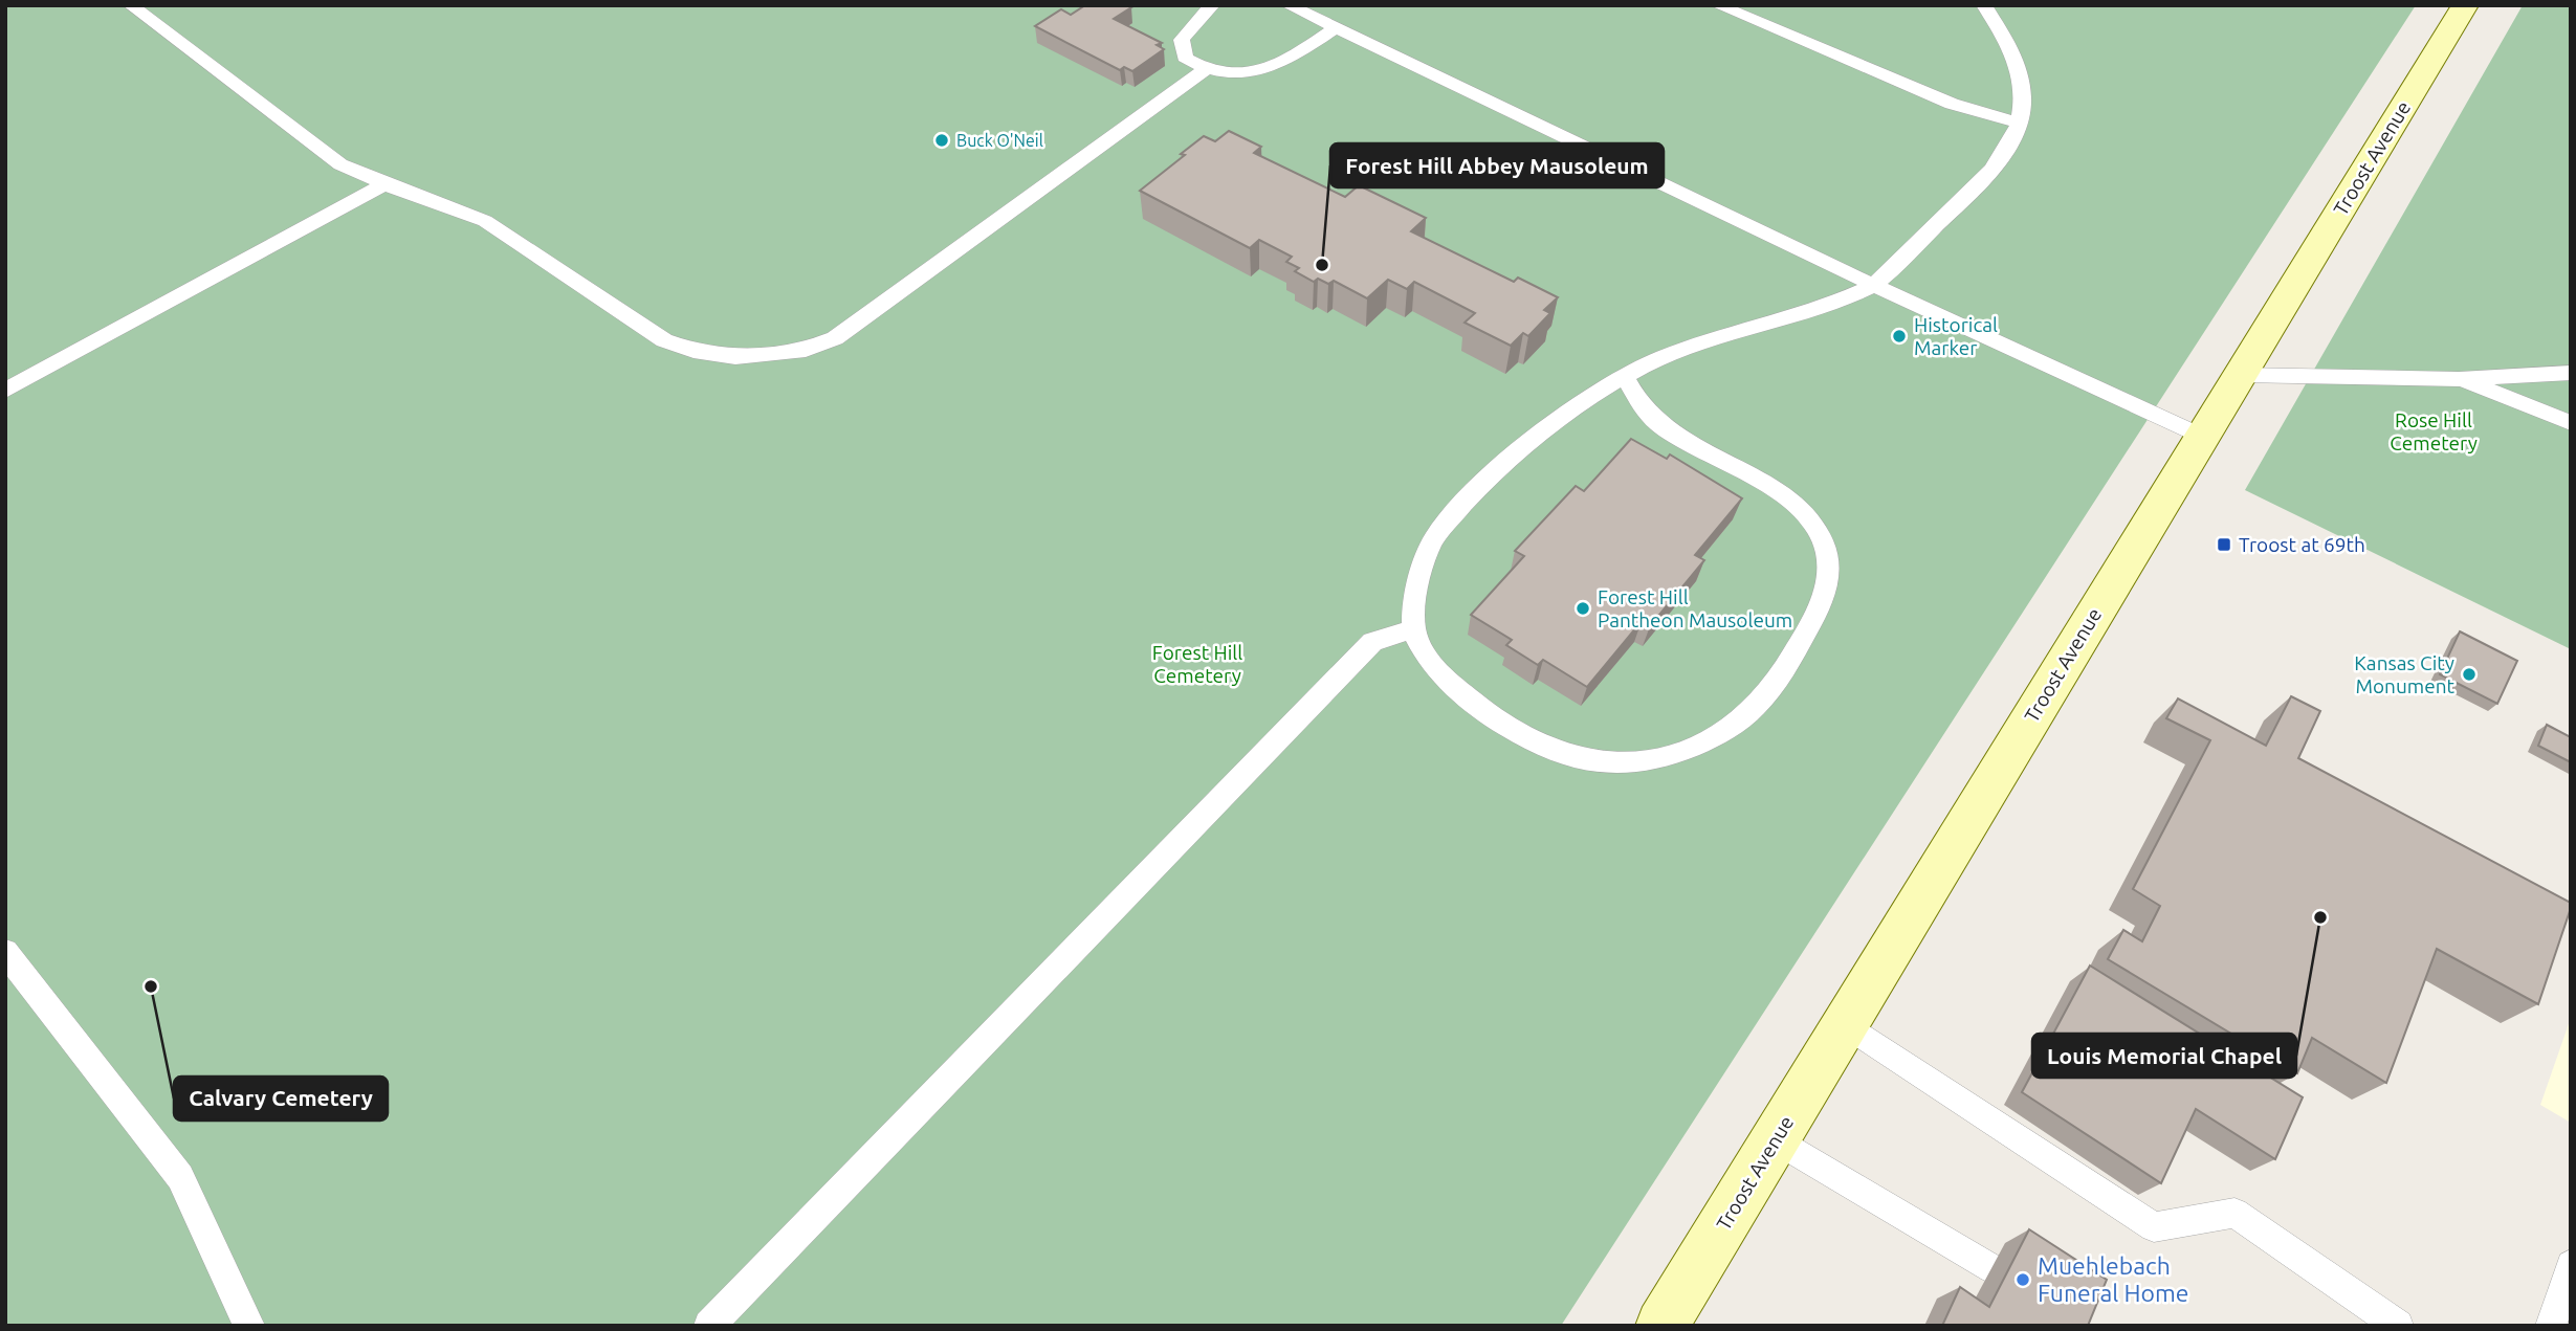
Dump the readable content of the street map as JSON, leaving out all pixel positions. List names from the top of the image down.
{
  "streets": {
    "main road": ["Troost Avenue"]
  },
  "parks": ["Rose Hill Cemetery", "Forest Hill Cemetery"],
  "places": {
    "other": [
      "Buck O'Neil",
      "Forest Hill Abbey Mausoleum",
      "Historical Marker",
      "Forest Hill Pantheon Mausoleum",
      "Kansas City Monument",
      "Louis Memorial Chapel",
      "Calvary Cemetery",
      "Muehlebach Funeral Home"
    ],
    "transit": ["Troost at 69th"]
  }
}
